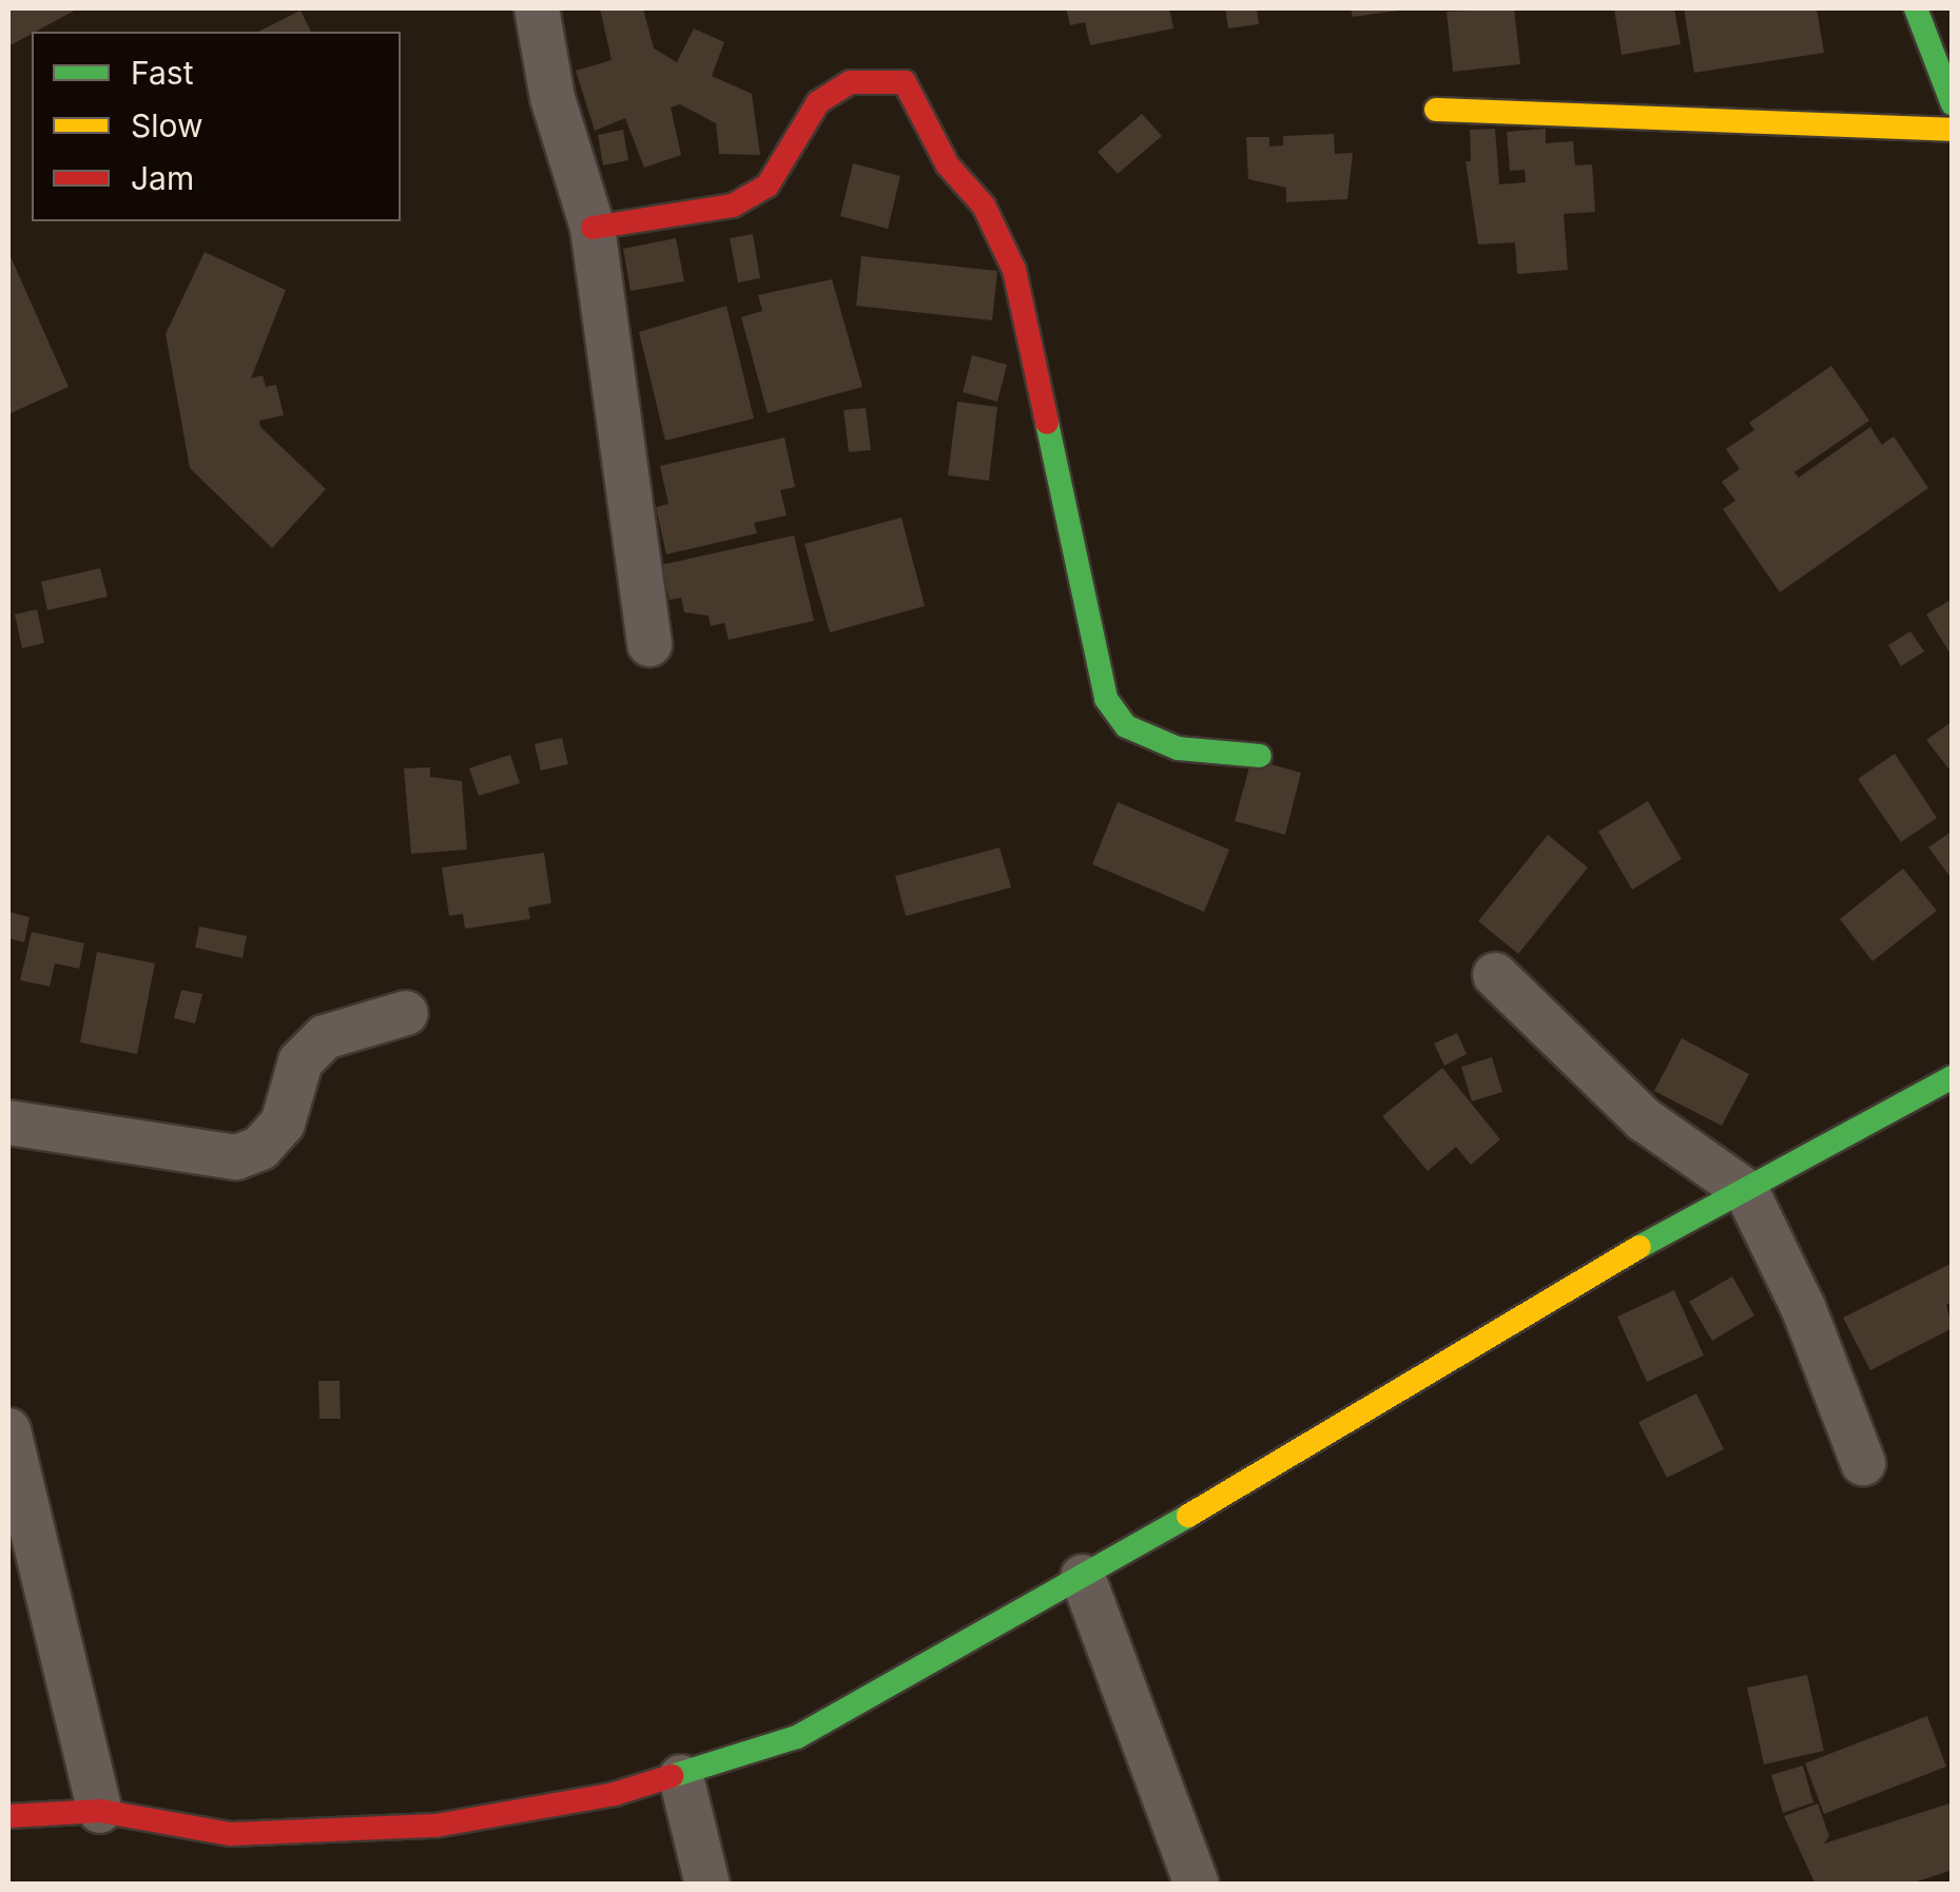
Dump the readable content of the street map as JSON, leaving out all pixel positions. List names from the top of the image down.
{
  "legend": ["Fast", "Slow", "Jam"]
}
